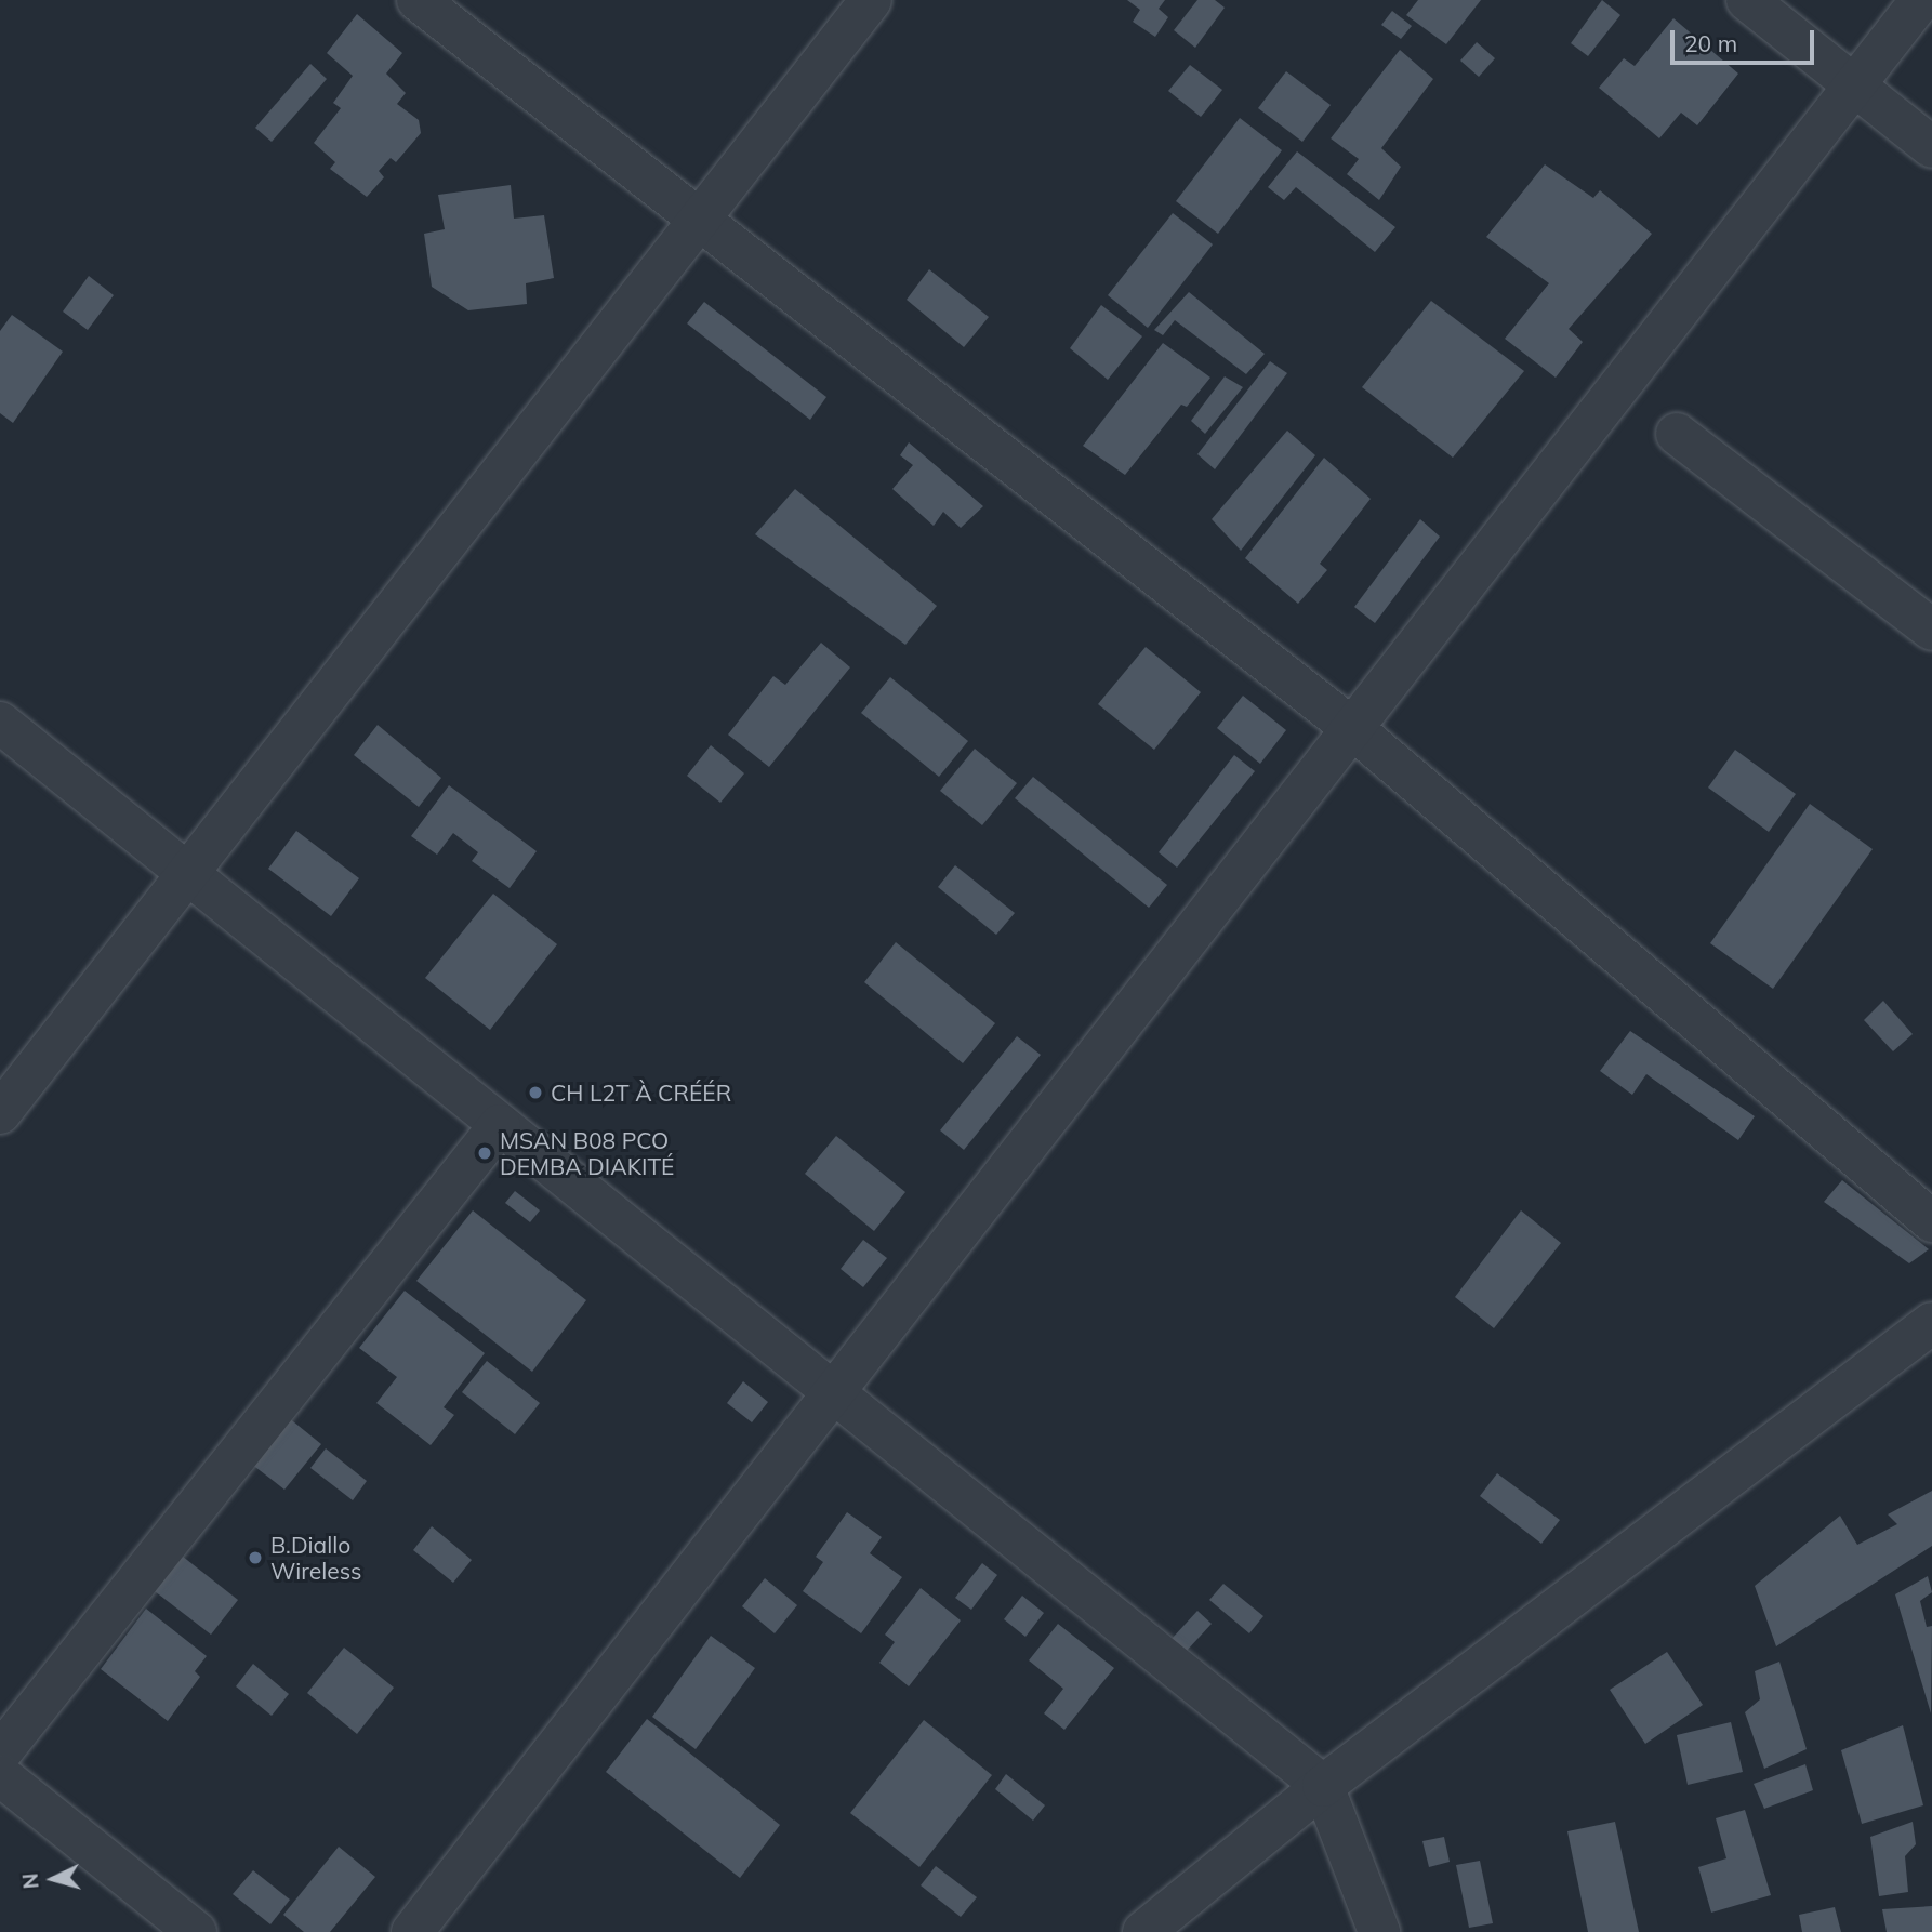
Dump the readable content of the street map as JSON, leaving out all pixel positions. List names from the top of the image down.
{
  "places": ["CH L2T À CRÉÉR", "MSAN B08 PCO DEMBA DIAKITÉ", "B.Diallo Wireless"],
  "scale_bar": "20 m",
  "north": "left"
}
